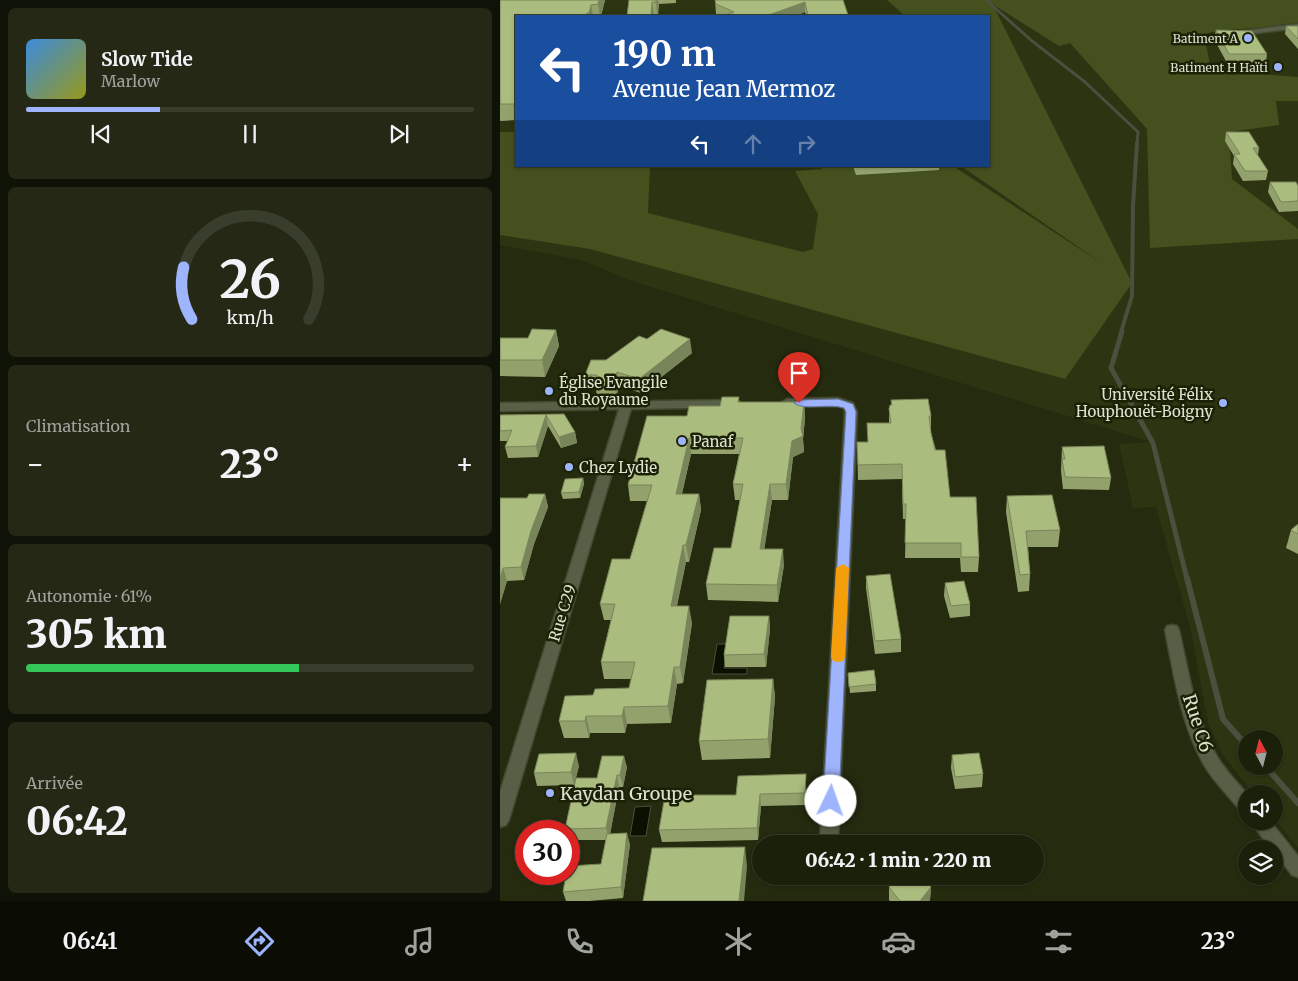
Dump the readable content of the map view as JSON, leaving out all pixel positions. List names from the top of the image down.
{
  "streets": {
    "street": ["Rue C29", "Rue C6"]
  },
  "places": [
    "Batiment A",
    "Batiment H Haïti",
    "Église Evangile du Royaume",
    "Université Félix Houphouët-Boigny",
    "Panaf",
    "Chez Lydie",
    "Kaydan Groupe"
  ],
  "north": "top",
  "page": {
    "turn": ["190 m", "Avenue Jean Mermoz"],
    "song": ["Slow Tide", "Marlow"],
    "tile": [
      "Climatisation",
      ["Autonomie · 61%", "305 km"],
      ["Arrivée", "06:42"]
    ],
    "heat": ["−", "23°", "+"],
    "limit": "30",
    "trip": "06:42 · 1 min · 220 m",
    "tabs": ["06:41", "23°"],
    "gauge": ["26", "km/h"]
  }
}
